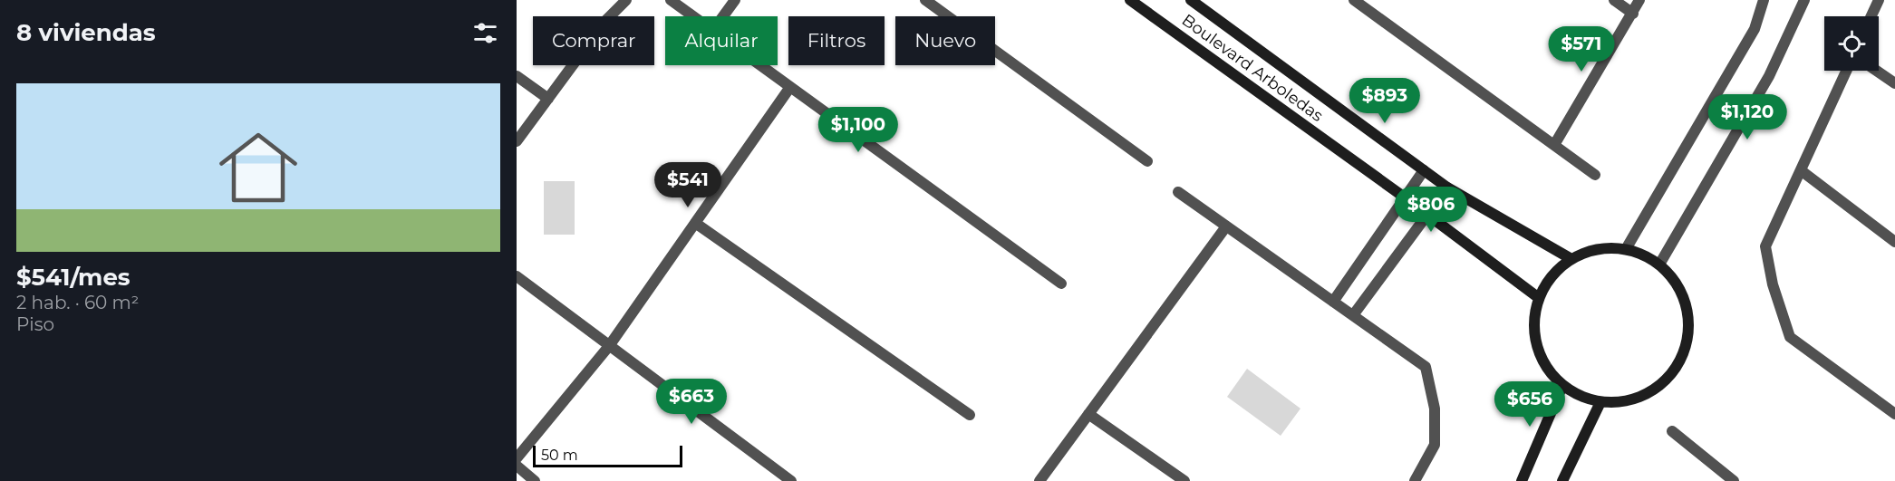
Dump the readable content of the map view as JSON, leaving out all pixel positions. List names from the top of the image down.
{
  "streets": {
    "street": ["Boulevard Arboledas"]
  },
  "scale_bar": "50 m",
  "page": {
    "heading": "8 viviendas",
    "chip": [
      "Comprar",
      "Alquilar",
      "Filtros",
      "Nuevo"
    ],
    "price": [
      "$571",
      "$893",
      "$1,120",
      "$1,100",
      "$541",
      "$806",
      "$663",
      "$656"
    ],
    "list": [
      {
        "name": "$541/mes",
        "note": "2 hab. · 60 m² · Piso"
      }
    ],
    "scale": "50 m"
  }
}
